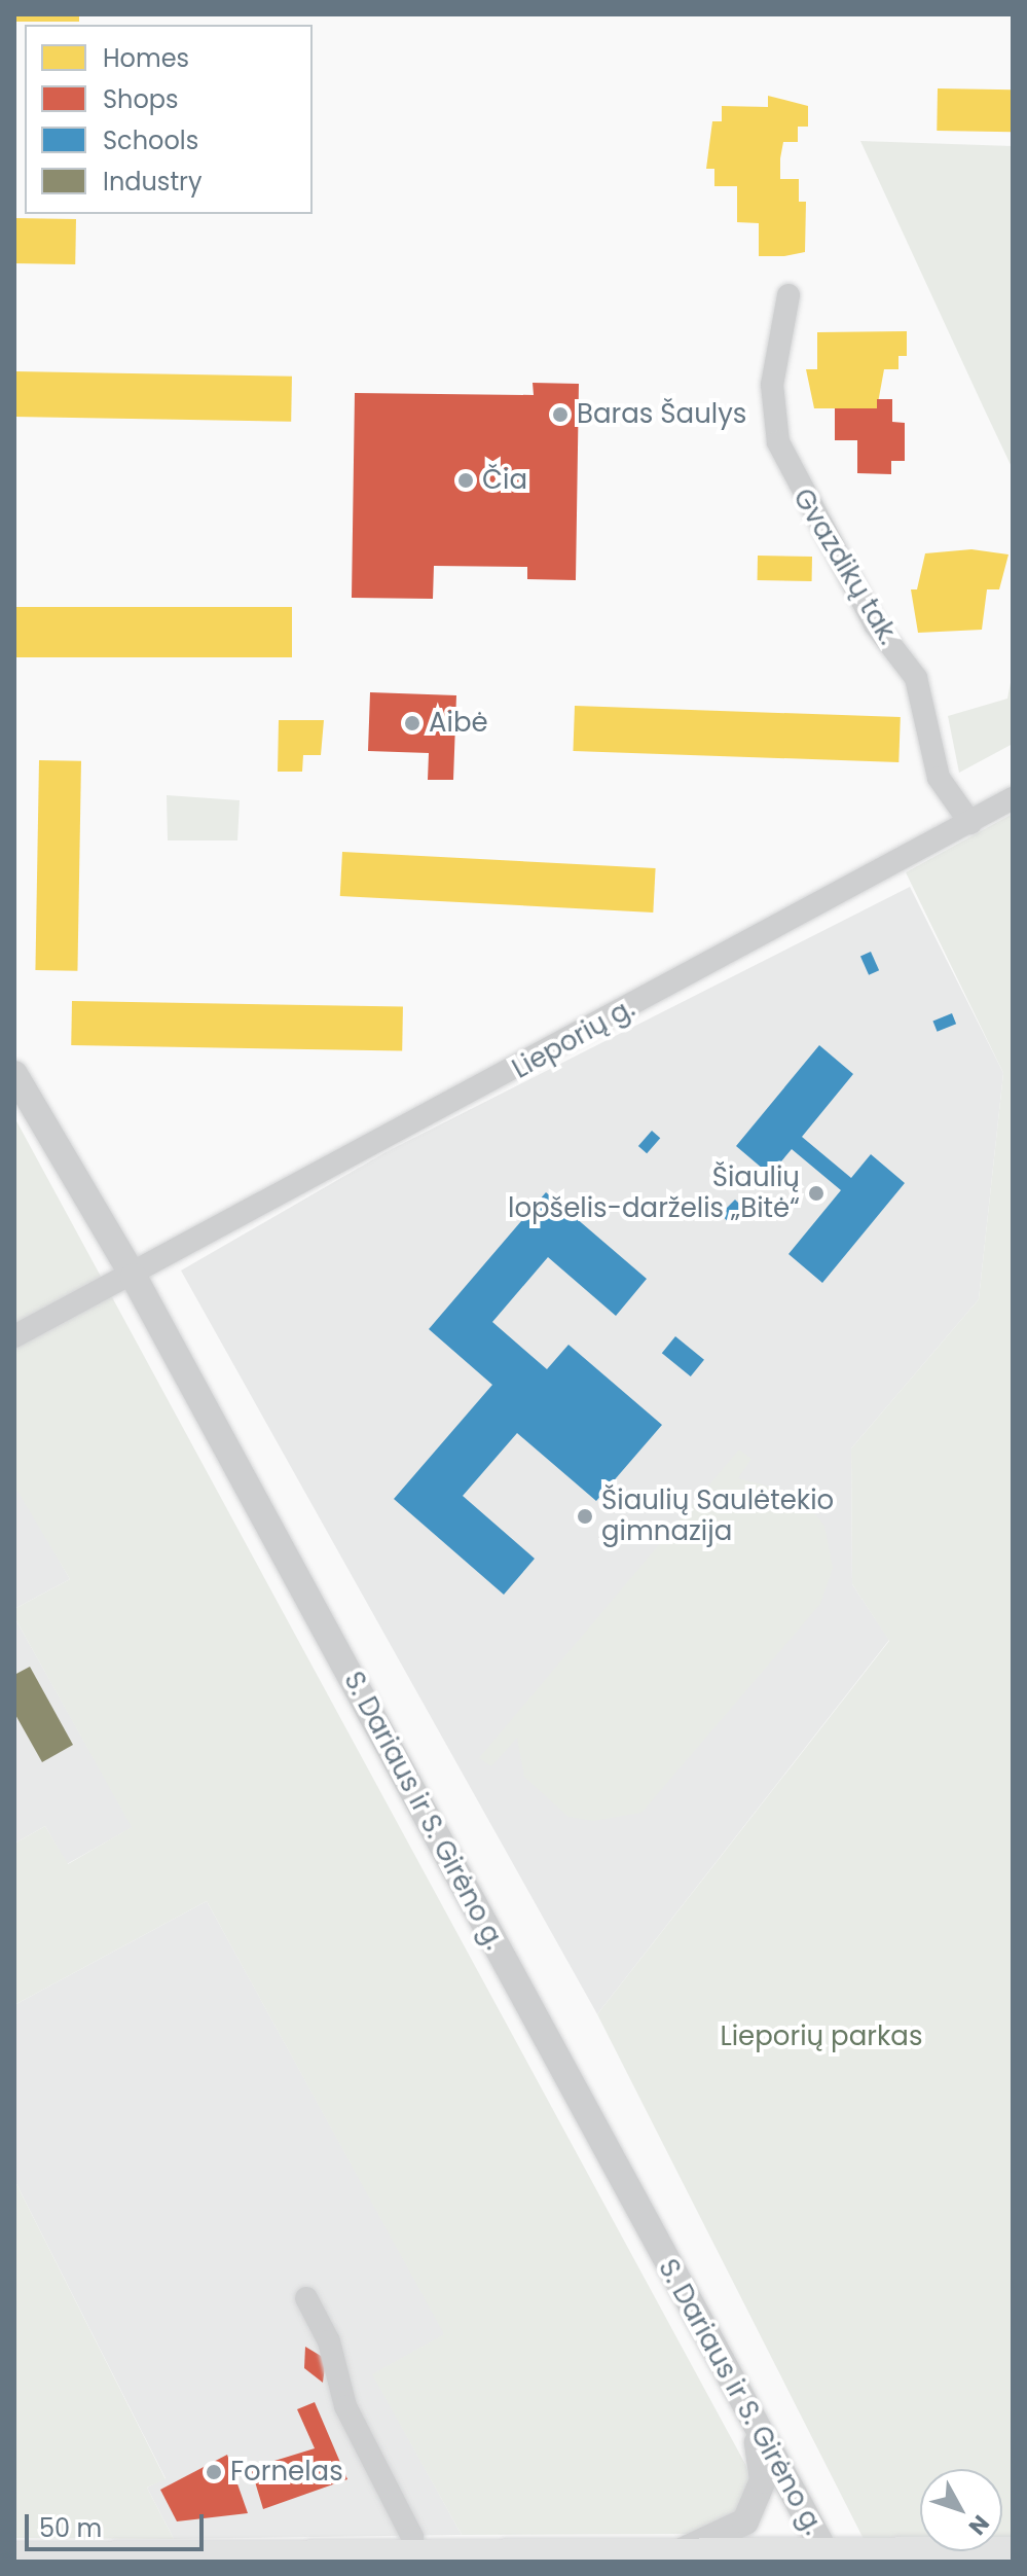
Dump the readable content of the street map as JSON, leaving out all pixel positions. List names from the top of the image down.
{
  "streets": {
    "street": ["Gvazdikų tak.", "Lieporių g.", "S. Dariaus ir S. Girėno g."]
  },
  "crossings": [
    ["Gvazdikų tak.", "Lieporių g."],
    ["Lieporių g.", "S. Dariaus ir S. Girėno g."]
  ],
  "parks": ["Lieporių parkas"],
  "places": [
    "Baras Šaulys",
    "Čia",
    "Aibė",
    "Šiaulių lopšelis-darželis „Bitė“",
    "Šiaulių Saulėtekio gimnazija",
    "Fornelas"
  ],
  "legend": [
    "Homes",
    "Shops",
    "Schools",
    "Industry"
  ],
  "scale_bar": "50 m",
  "north": "bottom right"
}
